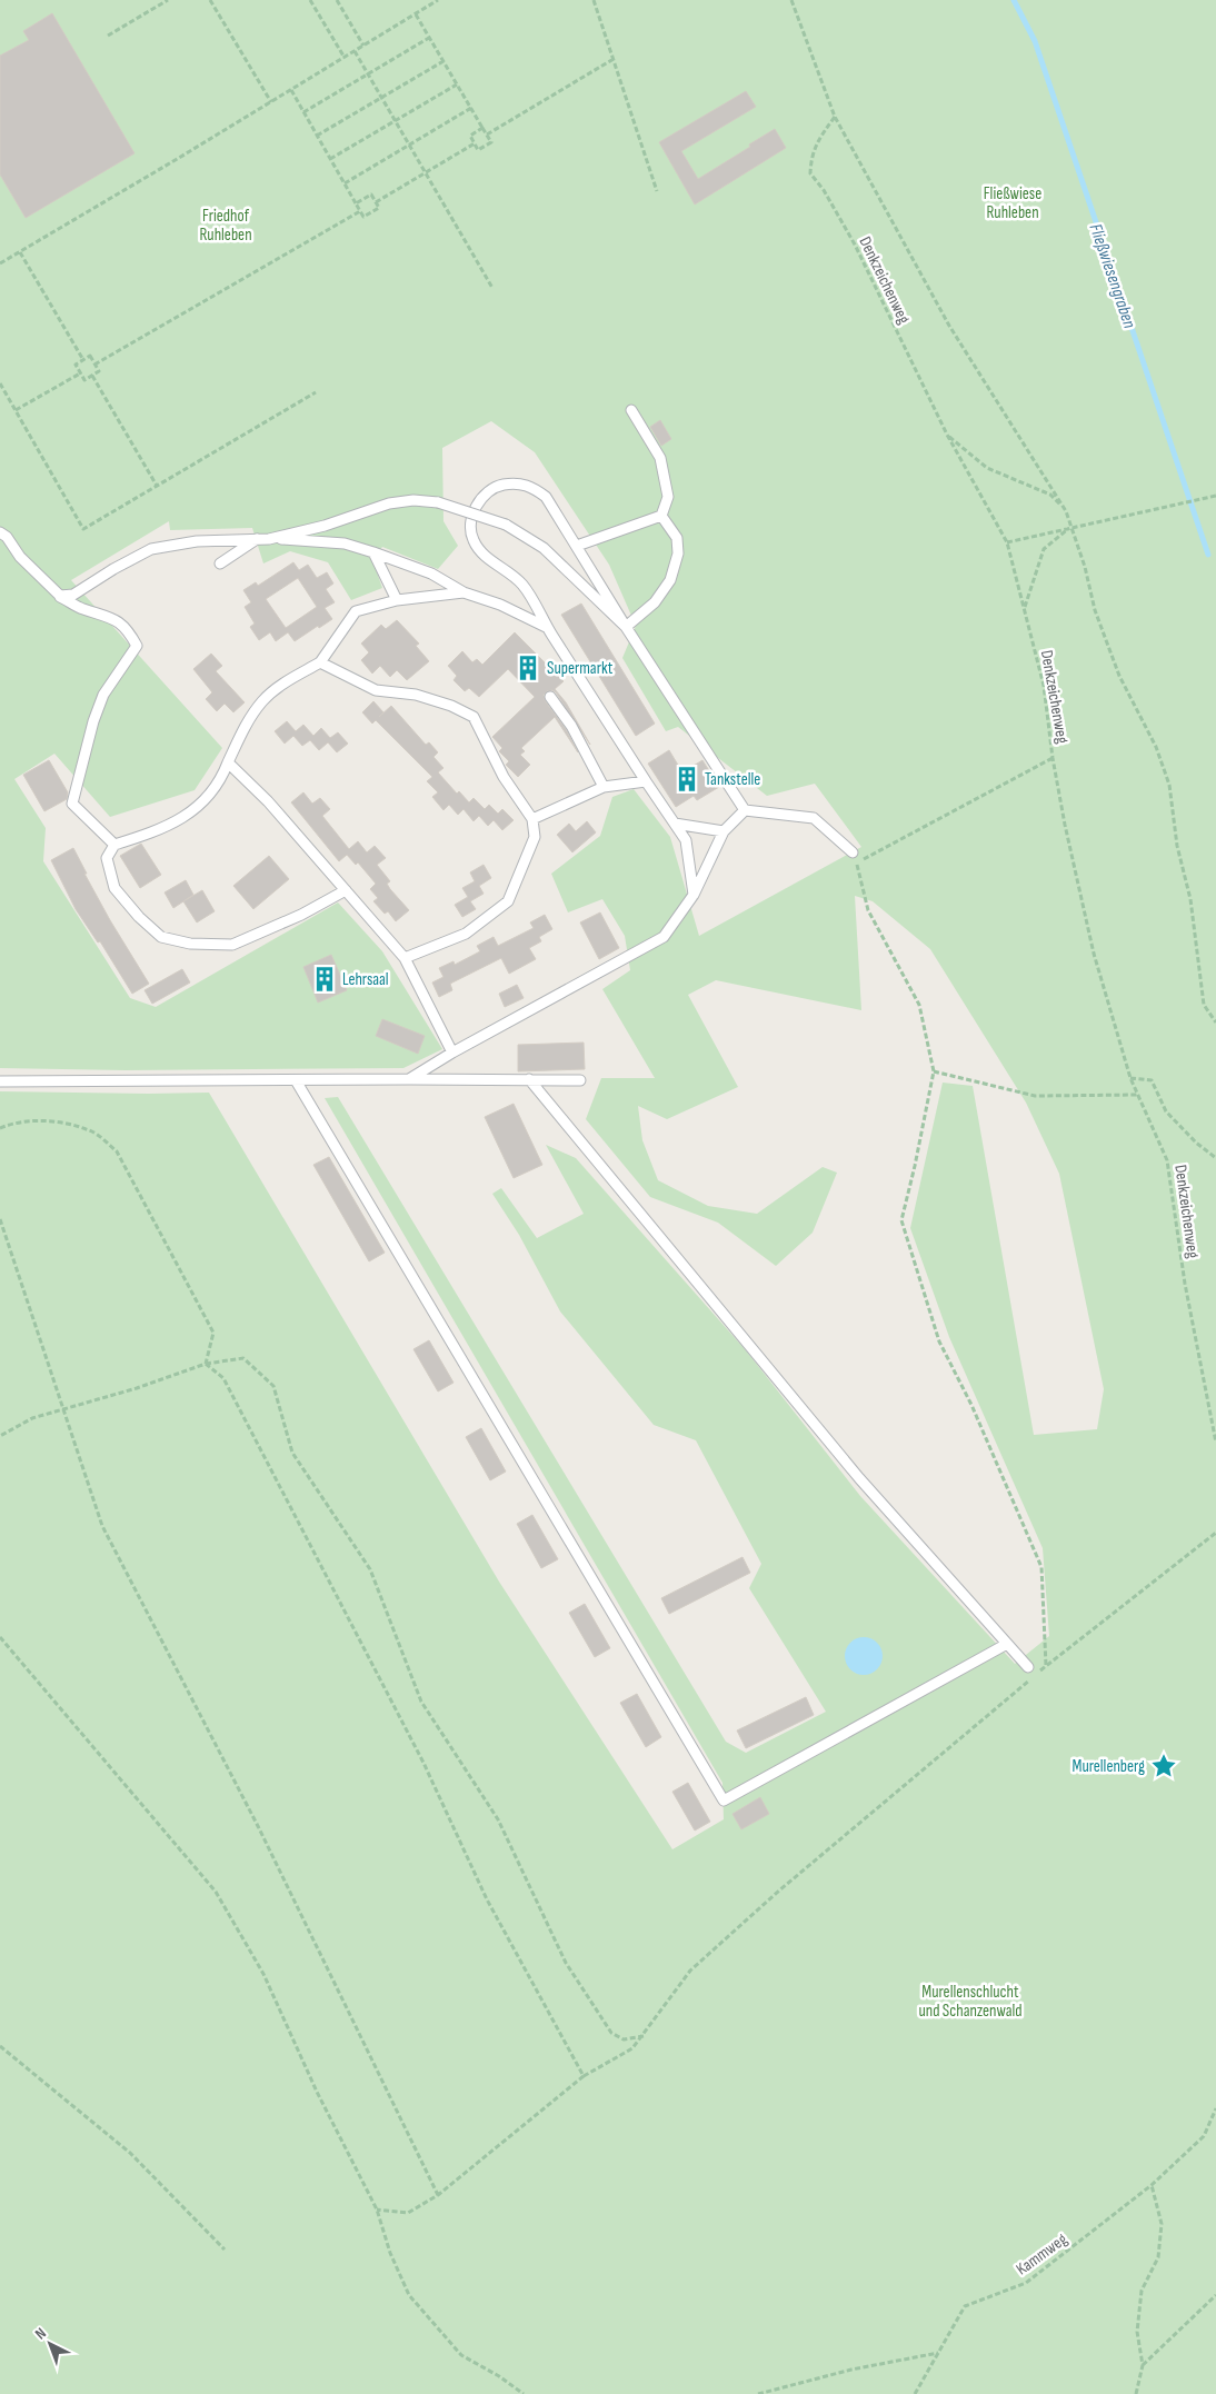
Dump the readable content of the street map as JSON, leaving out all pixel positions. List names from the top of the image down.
{
  "streets": {
    "path": ["Denkzeichenweg", "Kammweg"]
  },
  "water": ["Fließwiesengraben"],
  "parks": ["Fließwiese Ruhleben", "Friedhof Ruhleben", "Murellenschlucht und Schanzenwald"],
  "places": {
    "building": ["Supermarkt", "Tankstelle", "Lehrsaal"],
    "place": ["Murellenberg"]
  },
  "north": "top left"
}
